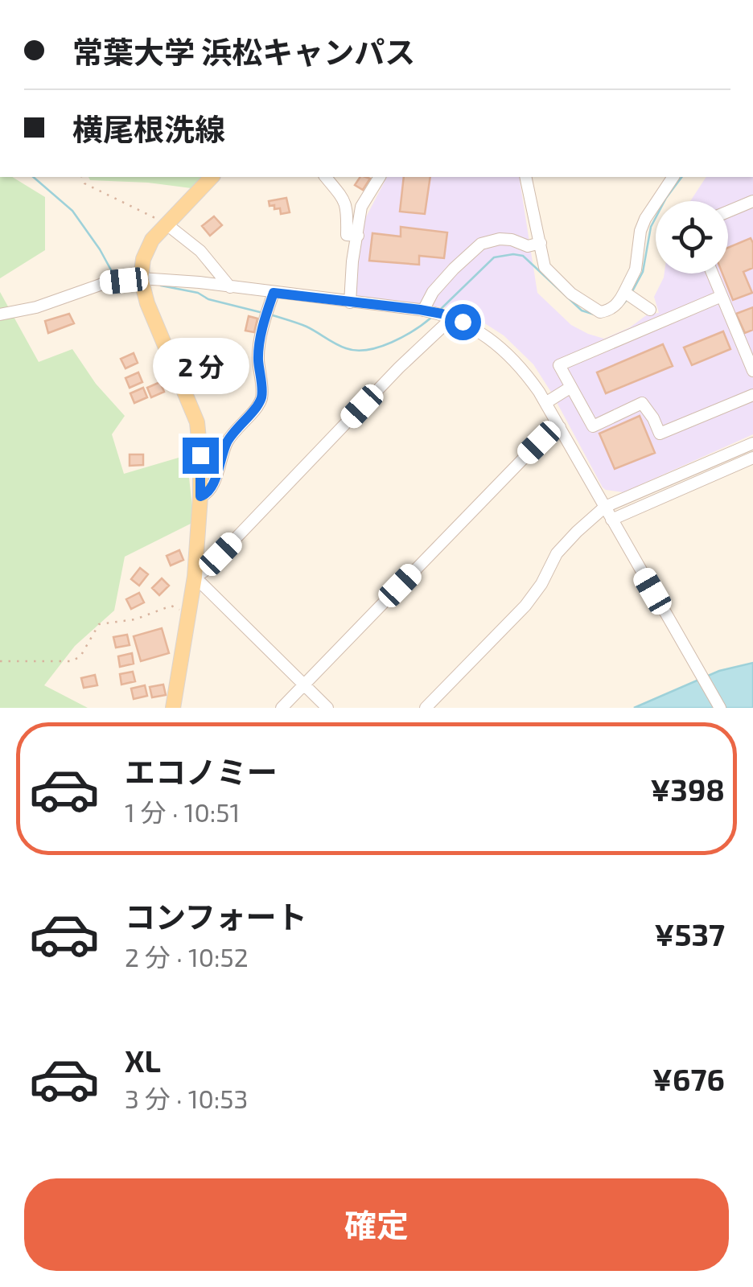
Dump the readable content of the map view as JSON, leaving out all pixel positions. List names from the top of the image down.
{
  "page": {
    "banner": ["常葉大学 浜松キャンパス", "横尾根洗線"],
    "bubble": "2 分",
    "list": [
      {
        "name": "エコノミー",
        "note": "1 分 · 10:51",
        "value": "¥398"
      },
      {
        "name": "コンフォート",
        "note": "2 分 · 10:52",
        "value": "¥537"
      },
      {
        "name": "XL",
        "note": "3 分 · 10:53",
        "value": "¥676"
      }
    ],
    "buttons": "確定"
  }
}
